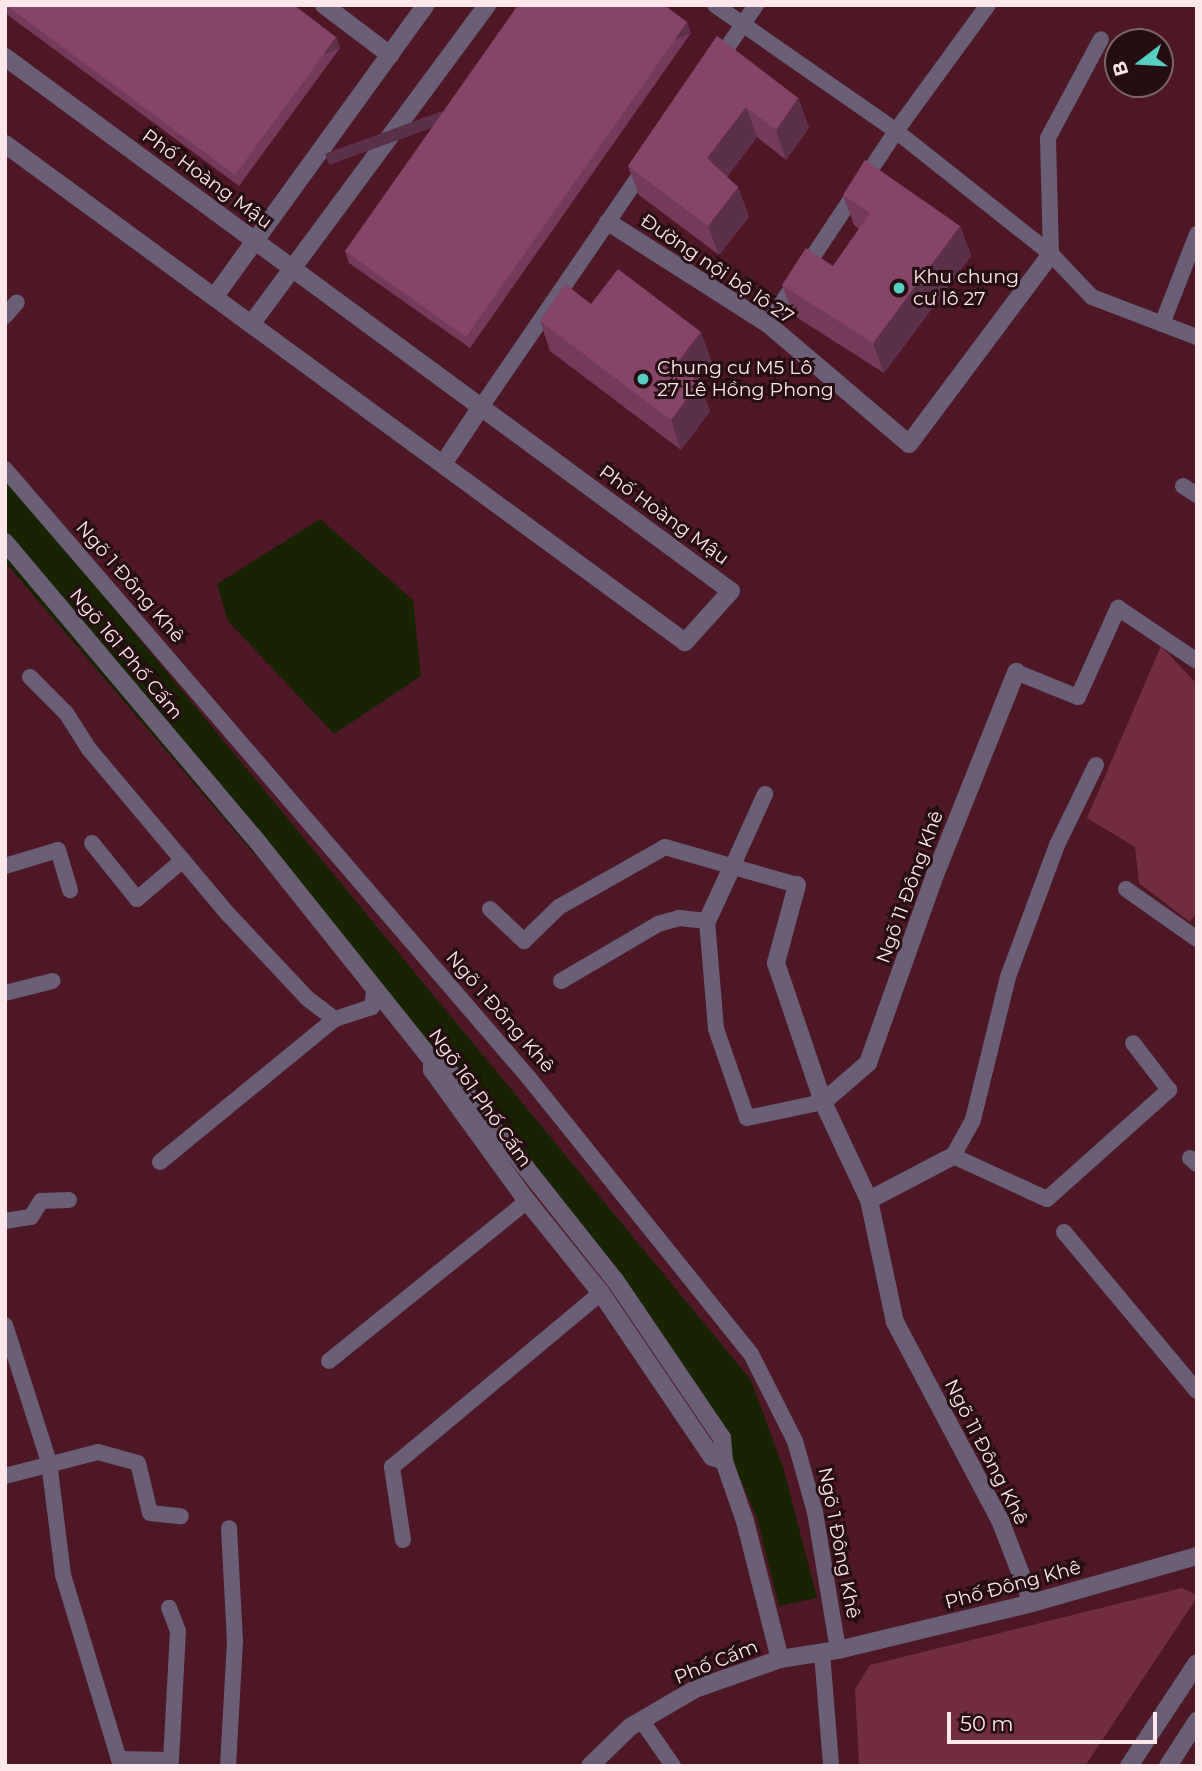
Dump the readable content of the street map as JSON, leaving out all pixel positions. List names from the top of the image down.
{
  "streets": {
    "street": [
      "Phố Hoàng Mậu",
      "Đường nội bộ lô 27",
      "Ngõ 161 Phố Cấm",
      "Ngõ 11 Đông Khê",
      "Phố Đông Khê",
      "Phố Cấm"
    ],
    "lane": ["Ngõ 1 Đông Khê"]
  },
  "crossings": [
    ["Ngõ 1 Đông Khê", "Phố Đông Khê"],
    ["Ngõ 1 Đông Khê", "Phố Cấm"],
    ["Ngõ 161 Phố Cấm", "Phố Cấm"],
    ["Ngõ 11 Đông Khê", "Phố Đông Khê"],
    ["Phố Đông Khê", "Phố Cấm"]
  ],
  "places": ["Khu chung cư lô 27", "Chung cư M5 Lô 27 Lê Hồng Phong"],
  "scale_bar": "50 m",
  "north": "left"
}
